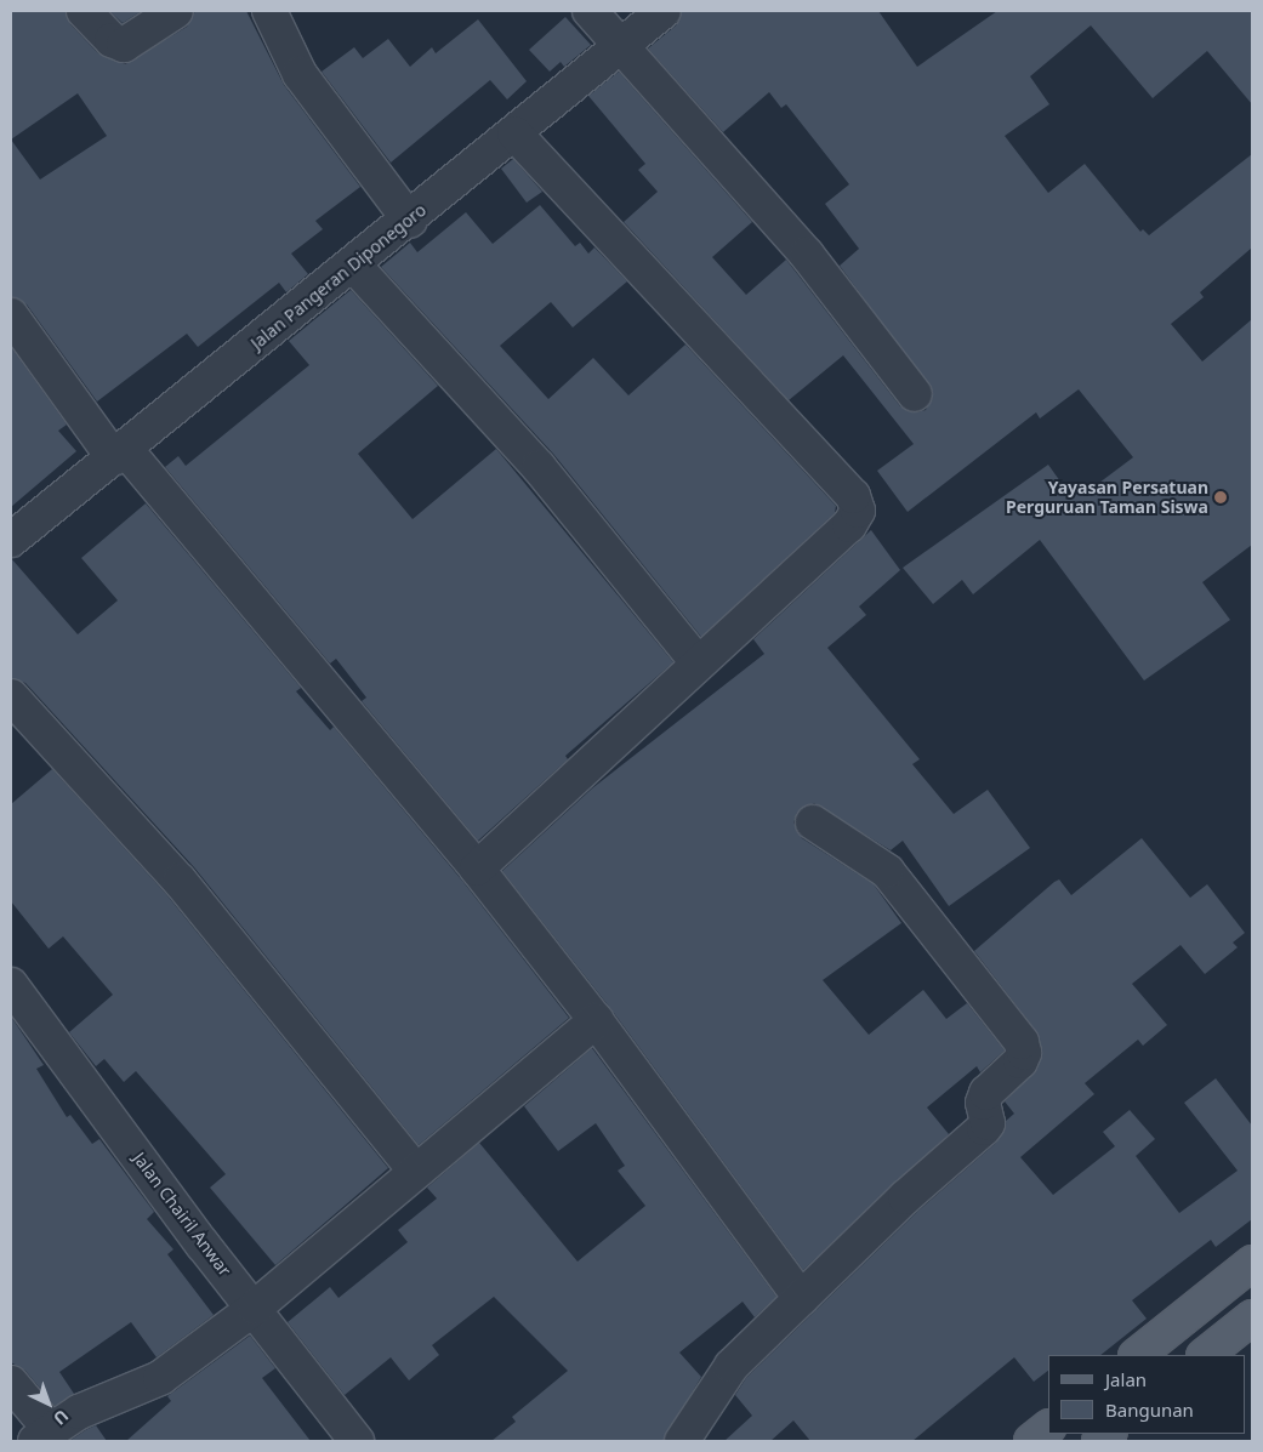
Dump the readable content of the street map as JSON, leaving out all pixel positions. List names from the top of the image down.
{
  "streets": {
    "street": ["Jalan Pangeran Diponegoro", "Jalan Chairil Anwar"]
  },
  "places": ["Yayasan Persatuan Perguruan Taman Siswa"],
  "legend": ["Jalan", "Bangunan"],
  "north": "bottom right"
}
